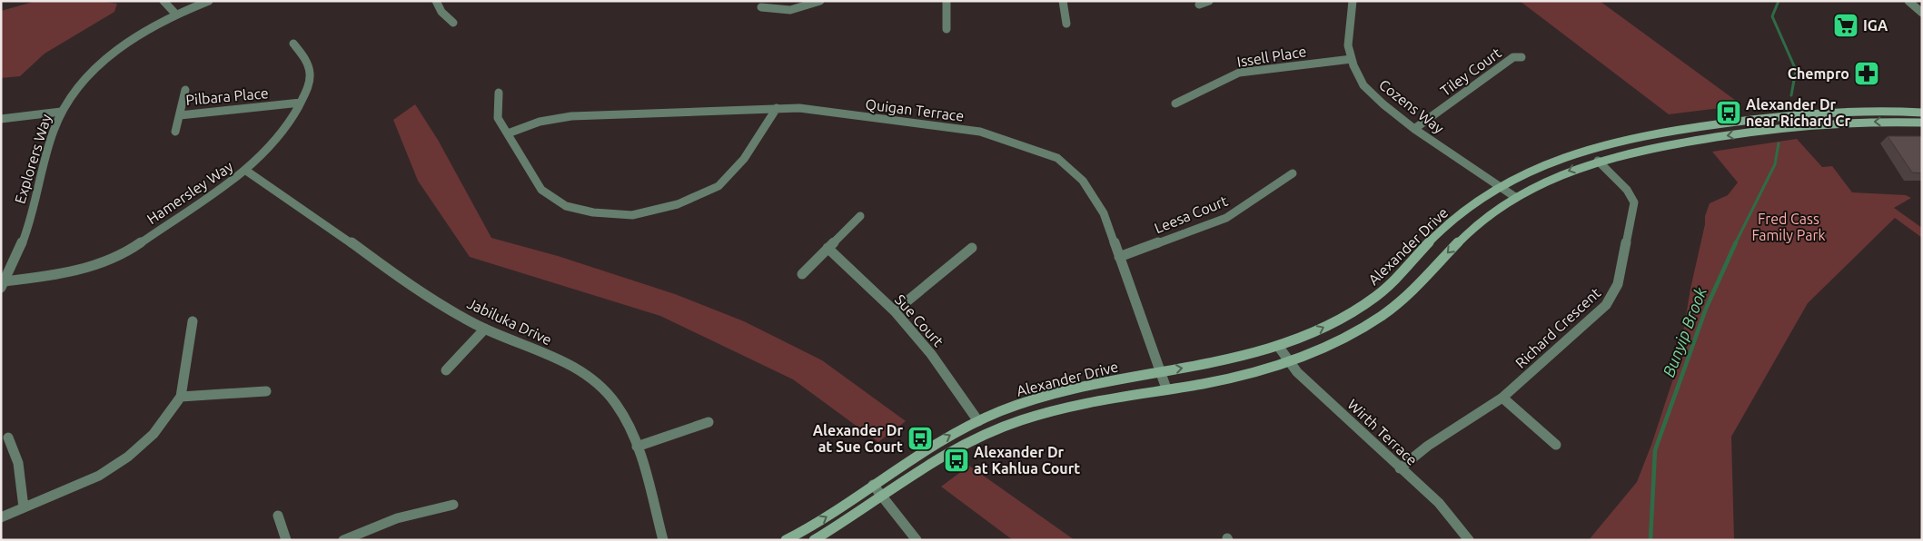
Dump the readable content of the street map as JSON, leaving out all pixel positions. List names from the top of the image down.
{
  "streets": {
    "main road": ["Alexander Drive"],
    "street": [
      "Issell Place",
      "Tiley Court",
      "Pilbara Place",
      "Cozens Way",
      "Quigan Terrace",
      "Explorers Way",
      "Hamersley Way",
      "Leesa Court",
      "Sue Court",
      "Jabiluka Drive",
      "Richard Crescent",
      "Wirth Terrace"
    ]
  },
  "crossings": [
    ["Issell Place", "Cozens Way"],
    ["Tiley Court", "Cozens Way"],
    ["Pilbara Place", "Hamersley Way"],
    ["Cozens Way", "Alexander Drive"],
    ["Quigan Terrace", "Leesa Court"],
    ["Quigan Terrace", "Alexander Drive"],
    ["Explorers Way", "Hamersley Way"],
    ["Hamersley Way", "Jabiluka Drive"],
    ["Alexander Drive", "Sue Court"],
    ["Alexander Drive", "Richard Crescent"],
    ["Alexander Drive", "Wirth Terrace"],
    ["Richard Crescent", "Wirth Terrace"]
  ],
  "water": ["Bunyip Brook"],
  "parks": ["Fred Cass Family Park"],
  "places": {
    "supermarket": ["IGA"],
    "pharmacy": ["Chempro"],
    "bus stop": ["Alexander Dr near Richard Cr", "Alexander Dr at Sue Court", "Alexander Dr at Kahlua Court"]
  }
}
